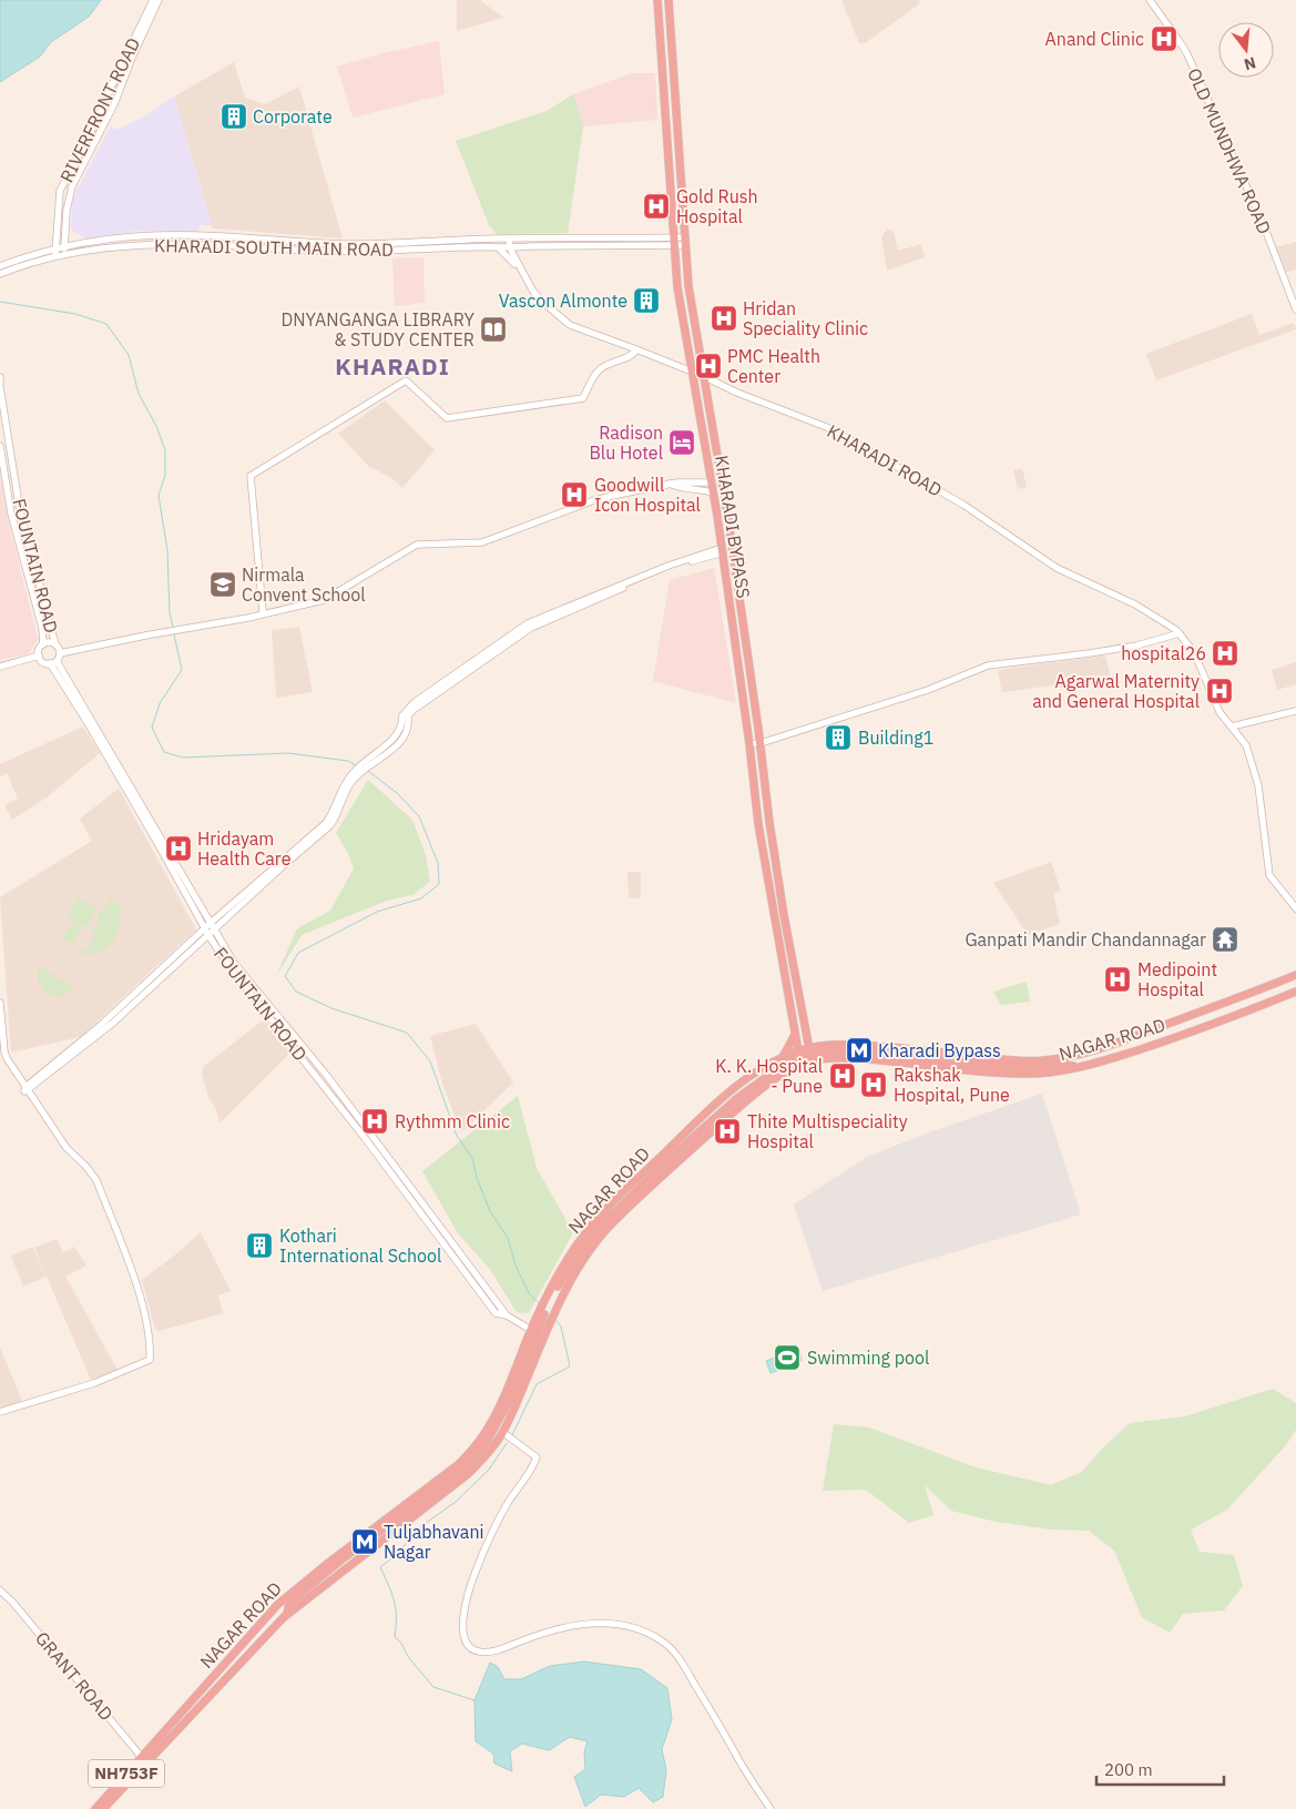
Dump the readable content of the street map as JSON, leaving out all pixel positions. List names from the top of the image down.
{
  "streets": {
    "highway": ["KHARADI BYPASS", "NAGAR ROAD", "NH753F"],
    "street": [
      "RIVERFRONT ROAD",
      "OLD MUNDHWA ROAD",
      "KHARADI SOUTH MAIN ROAD",
      "KHARADI ROAD",
      "FOUNTAIN ROAD",
      "GRANT ROAD"
    ]
  },
  "crossings": [
    ["RIVERFRONT ROAD", "KHARADI SOUTH MAIN ROAD"],
    ["KHARADI SOUTH MAIN ROAD", "KHARADI ROAD"],
    ["KHARADI SOUTH MAIN ROAD", "KHARADI BYPASS"],
    ["KHARADI ROAD", "KHARADI BYPASS"],
    ["KHARADI BYPASS", "NAGAR ROAD"],
    ["FOUNTAIN ROAD", "NAGAR ROAD"],
    ["NAGAR ROAD", "GRANT ROAD"]
  ],
  "districts": ["KHARADI"],
  "places": {
    "hospital": [
      "Anand Clinic",
      "Gold Rush Hospital",
      "Hridan Speciality Clinic",
      "PMC Health Center",
      "Goodwill Icon Hospital",
      "hospital26",
      "Agarwal Maternity and General Hospital",
      "Hridayam Health Care",
      "Medipoint Hospital",
      "K. K. Hospital - Pune",
      "Rakshak Hospital, Pune",
      "Rythmm Clinic",
      "Thite Multispeciality Hospital"
    ],
    "building": [
      "Corporate",
      "Vascon Almonte",
      "Building1",
      "Kothari International School"
    ],
    "library": ["DNYANGANGA LIBRARY & STUDY CENTER"],
    "hotel": ["Radison Blu Hotel"],
    "school or university": ["Nirmala Convent School"],
    "temple": ["Ganpati Mandir Chandannagar"],
    "metro station": ["Kharadi Bypass", "Tuljabhavani Nagar"],
    "sports": ["Swimming pool"]
  },
  "scale_bar": "200 m",
  "north": "bottom"
}
